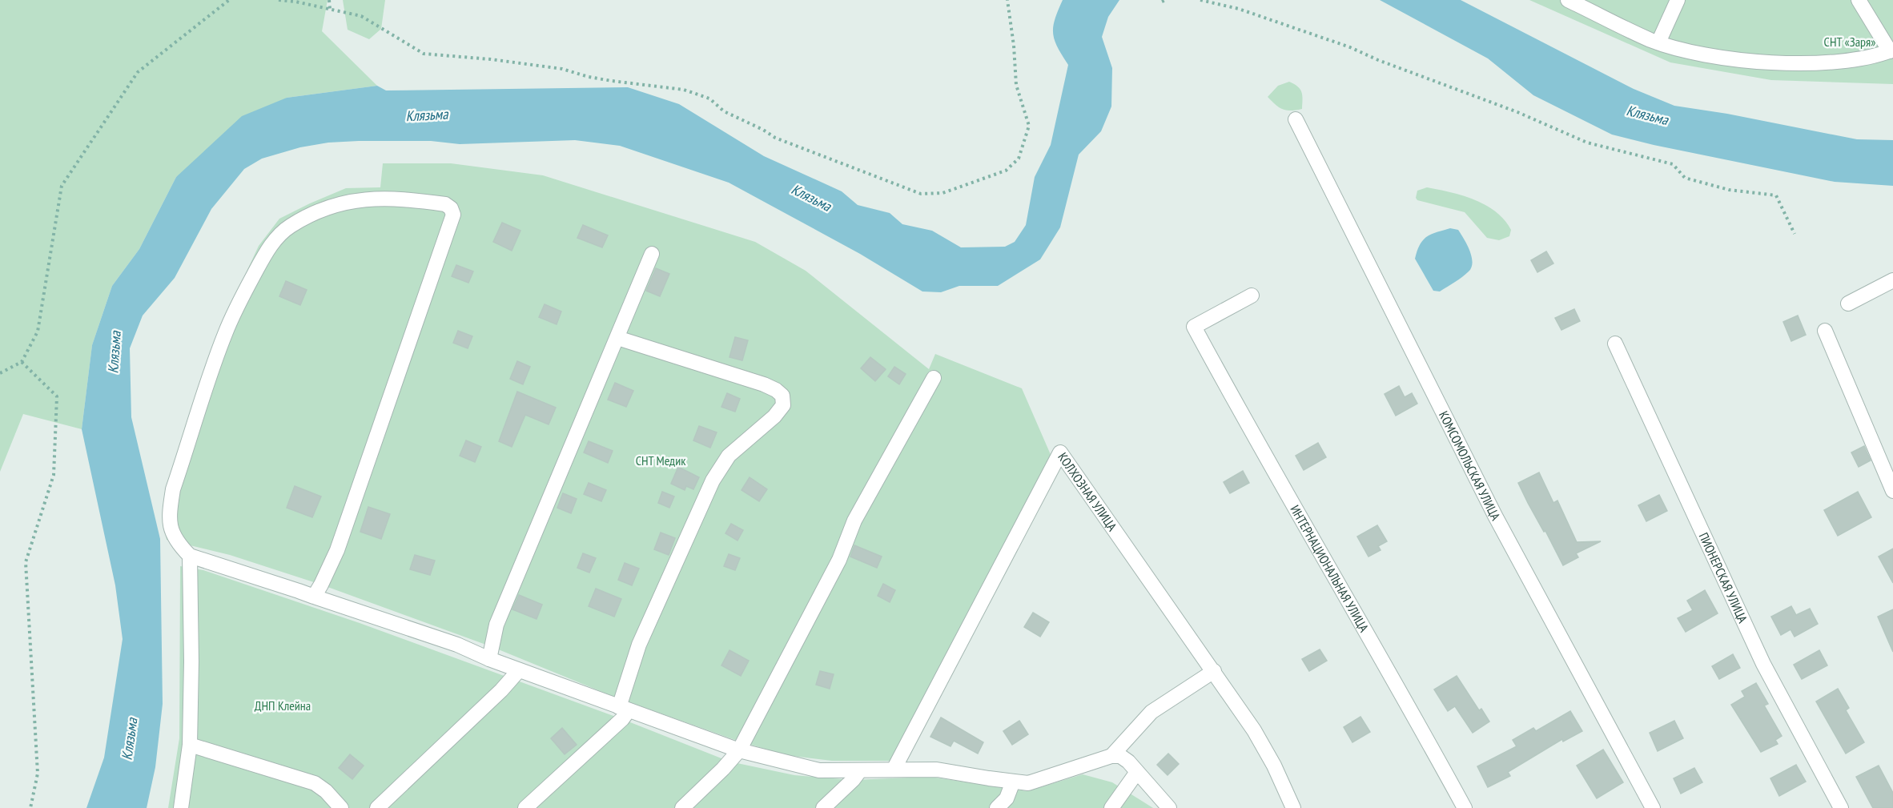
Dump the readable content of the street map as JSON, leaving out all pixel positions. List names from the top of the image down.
{
  "streets": {
    "street": [
      "КОМСОМОЛЬСКАЯ УЛИЦА",
      "КОЛХОЗНАЯ УЛИЦА",
      "ИНТЕРНАЦИОНАЛЬНАЯ УЛИЦА",
      "ПИОНЕРСКАЯ УЛИЦА"
    ]
  },
  "water": ["Клязьма"],
  "parks": ["СНТ «Заря»", "СНТ Медик", "ДНП Клейна"]
}
